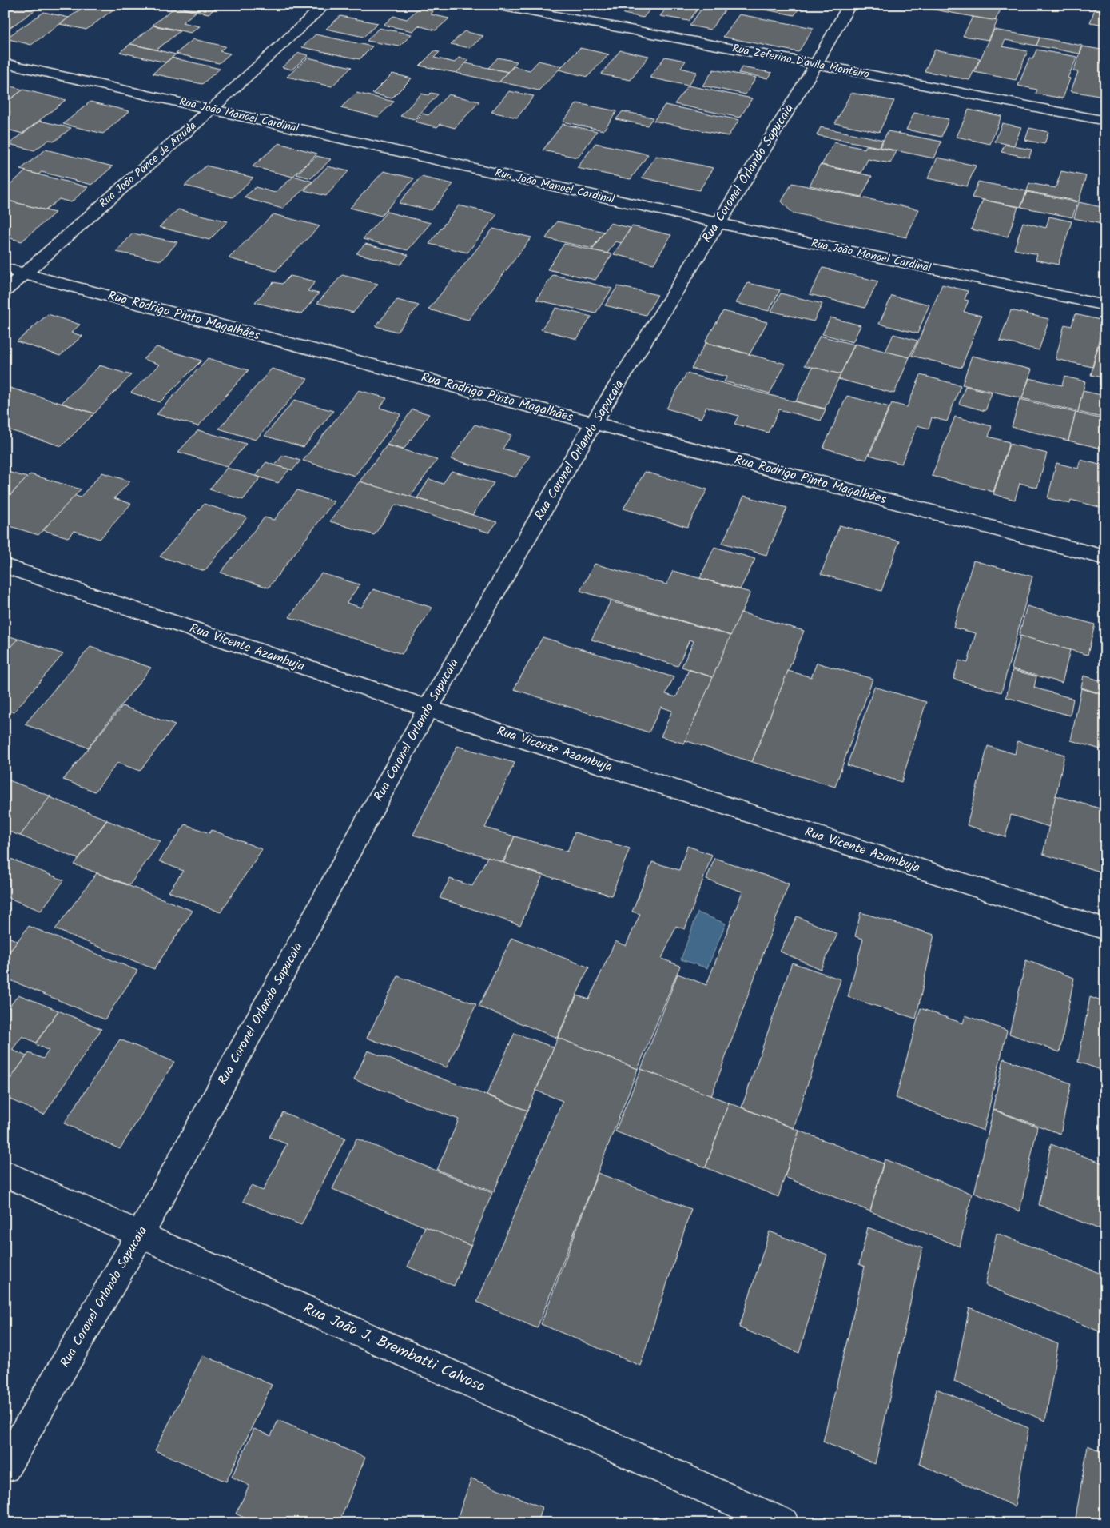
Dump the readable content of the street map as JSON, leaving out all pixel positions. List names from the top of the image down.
{
  "streets": {
    "street": [
      "Rua Zeferino D'avila Monteiro",
      "Rua João Manoel Cardinal",
      "Rua João Ponce de Arruda",
      "Rua Coronel Orlando Sapucaia",
      "Rua Rodrigo Pinto Magalhães",
      "Rua Vicente Azambuja",
      "Rua João J. Brembatti Calvoso"
    ]
  },
  "crossings": [
    ["Rua Zeferino D'avila Monteiro", "Rua Coronel Orlando Sapucaia"],
    ["Rua João Manoel Cardinal", "Rua João Ponce de Arruda"],
    ["Rua João Manoel Cardinal", "Rua Coronel Orlando Sapucaia"],
    ["Rua João Ponce de Arruda", "Rua Rodrigo Pinto Magalhães"],
    ["Rua Coronel Orlando Sapucaia", "Rua Rodrigo Pinto Magalhães"],
    ["Rua Coronel Orlando Sapucaia", "Rua Vicente Azambuja"],
    ["Rua Coronel Orlando Sapucaia", "Rua João J. Brembatti Calvoso"]
  ]
}
